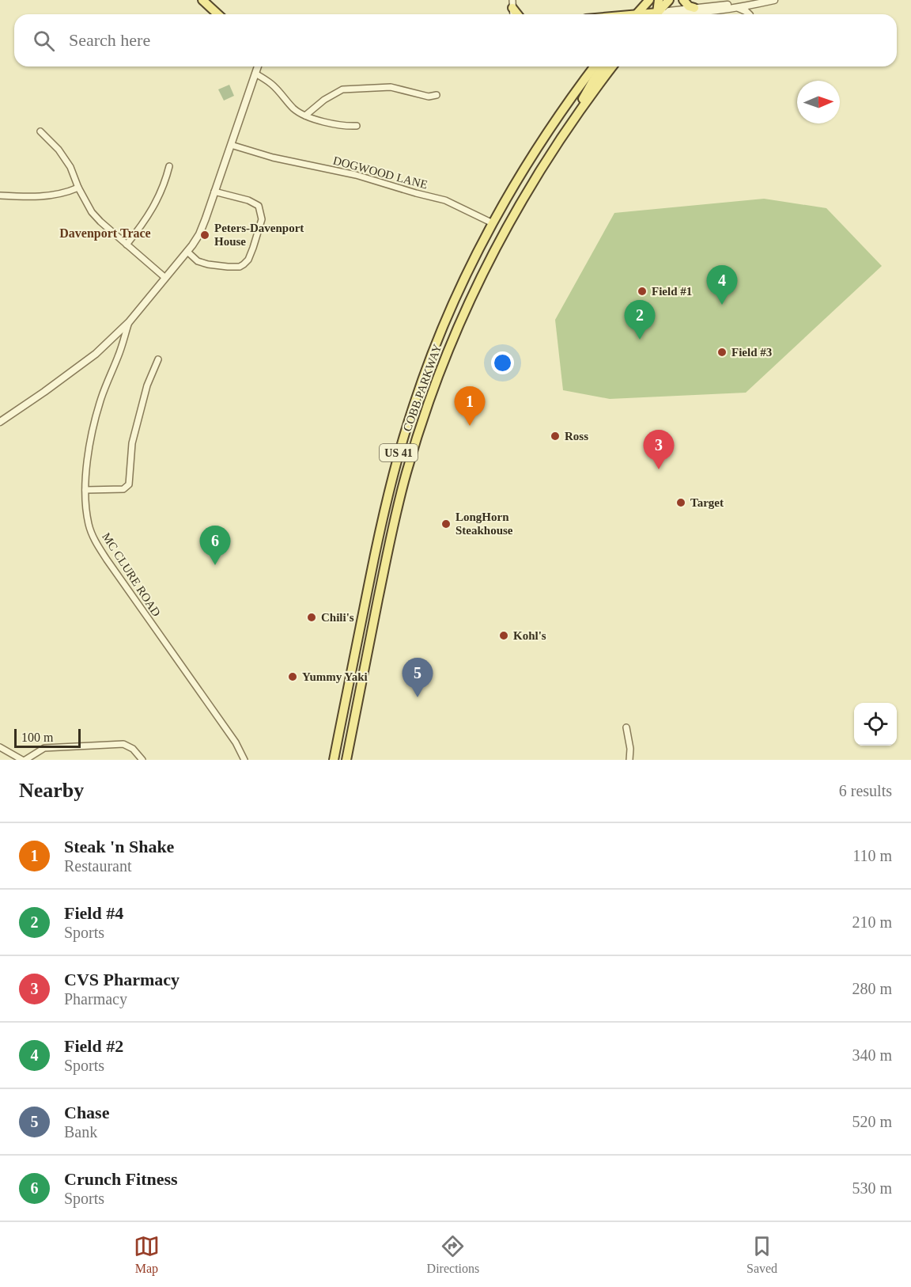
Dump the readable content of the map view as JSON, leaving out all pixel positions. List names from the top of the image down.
{
  "streets": {
    "main road": ["COBB PARKWAY", "US 41"],
    "street": ["DOGWOOD LANE", "MC CLURE ROAD"]
  },
  "crossings": [
    ["DOGWOOD LANE", "COBB PARKWAY"]
  ],
  "districts": ["Davenport Trace"],
  "places": [
    "Peters-Davenport House",
    "Field #1",
    "Field #3",
    "Ross",
    "Target",
    "LongHorn Steakhouse",
    "Chili's",
    "Kohl's",
    "Yummy Yaki"
  ],
  "scale_bar": "100 m",
  "north": "right",
  "page": {
    "search": "Search here",
    "pins": [
      "4",
      "2",
      "1",
      "3",
      "6",
      "5"
    ],
    "scale": "100 m",
    "heading": ["Nearby", "6 results"],
    "list": [
      {
        "mark": "1",
        "name": "Steak 'n Shake",
        "note": "Restaurant",
        "value": "110 m"
      },
      {
        "mark": "2",
        "name": "Field #4",
        "note": "Sports",
        "value": "210 m"
      },
      {
        "mark": "3",
        "name": "CVS Pharmacy",
        "note": "Pharmacy",
        "value": "280 m"
      },
      {
        "mark": "4",
        "name": "Field #2",
        "note": "Sports",
        "value": "340 m"
      },
      {
        "mark": "5",
        "name": "Chase",
        "note": "Bank",
        "value": "520 m"
      },
      {
        "mark": "6",
        "name": "Crunch Fitness",
        "note": "Sports",
        "value": "530 m"
      }
    ],
    "nav": ["Map", "Directions", "Saved"]
  }
}
